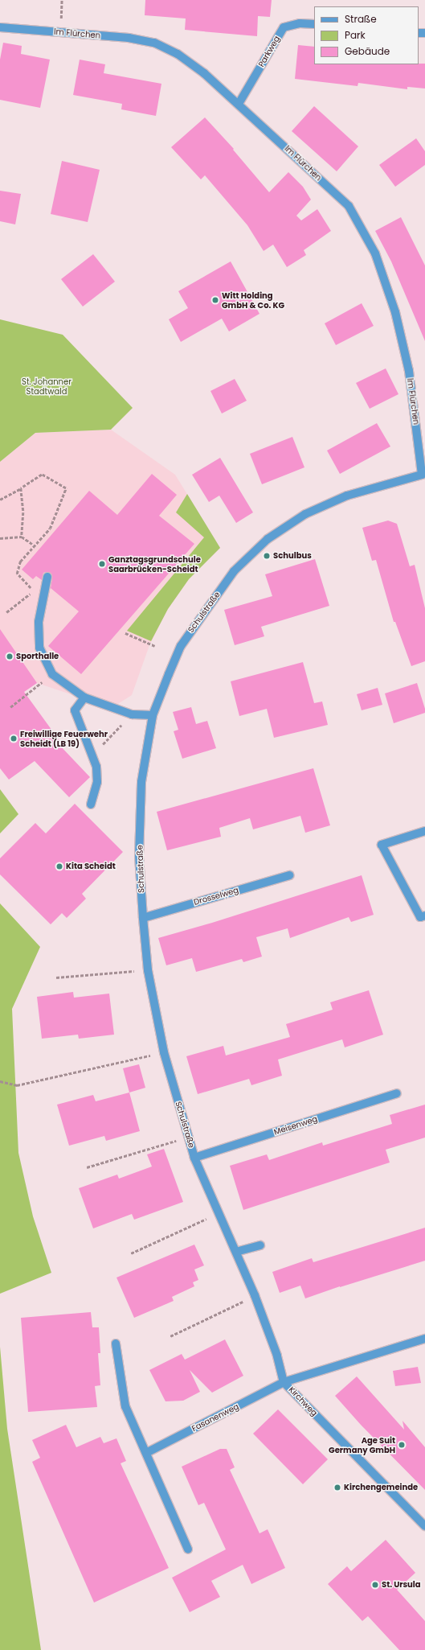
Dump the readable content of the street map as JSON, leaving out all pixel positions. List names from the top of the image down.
{
  "streets": {
    "street": [
      "Im Flürchen",
      "Parkweg",
      "Schulstraße",
      "Drosselweg",
      "Meisenweg",
      "Kirchweg",
      "Fasanenweg"
    ]
  },
  "crossings": [
    ["Im Flürchen", "Parkweg"],
    ["Im Flürchen", "Schulstraße"],
    ["Schulstraße", "Drosselweg"],
    ["Schulstraße", "Meisenweg"],
    ["Schulstraße", "Kirchweg"],
    ["Schulstraße", "Fasanenweg"],
    ["Kirchweg", "Fasanenweg"]
  ],
  "parks": ["St. Johanner Stadtwald"],
  "places": [
    "Witt Holding GmbH & Co. KG",
    "Schulbus",
    "Ganztagsgrundschule Saarbrücken-Scheidt",
    "Sporthalle",
    "Freiwillige Feuerwehr Scheidt (LB 19)",
    "Kita Scheidt",
    "Age Suit Germany GmbH",
    "Kirchengemeinde",
    "St. Ursula"
  ],
  "legend": ["Straße", "Park", "Gebäude"]
}
